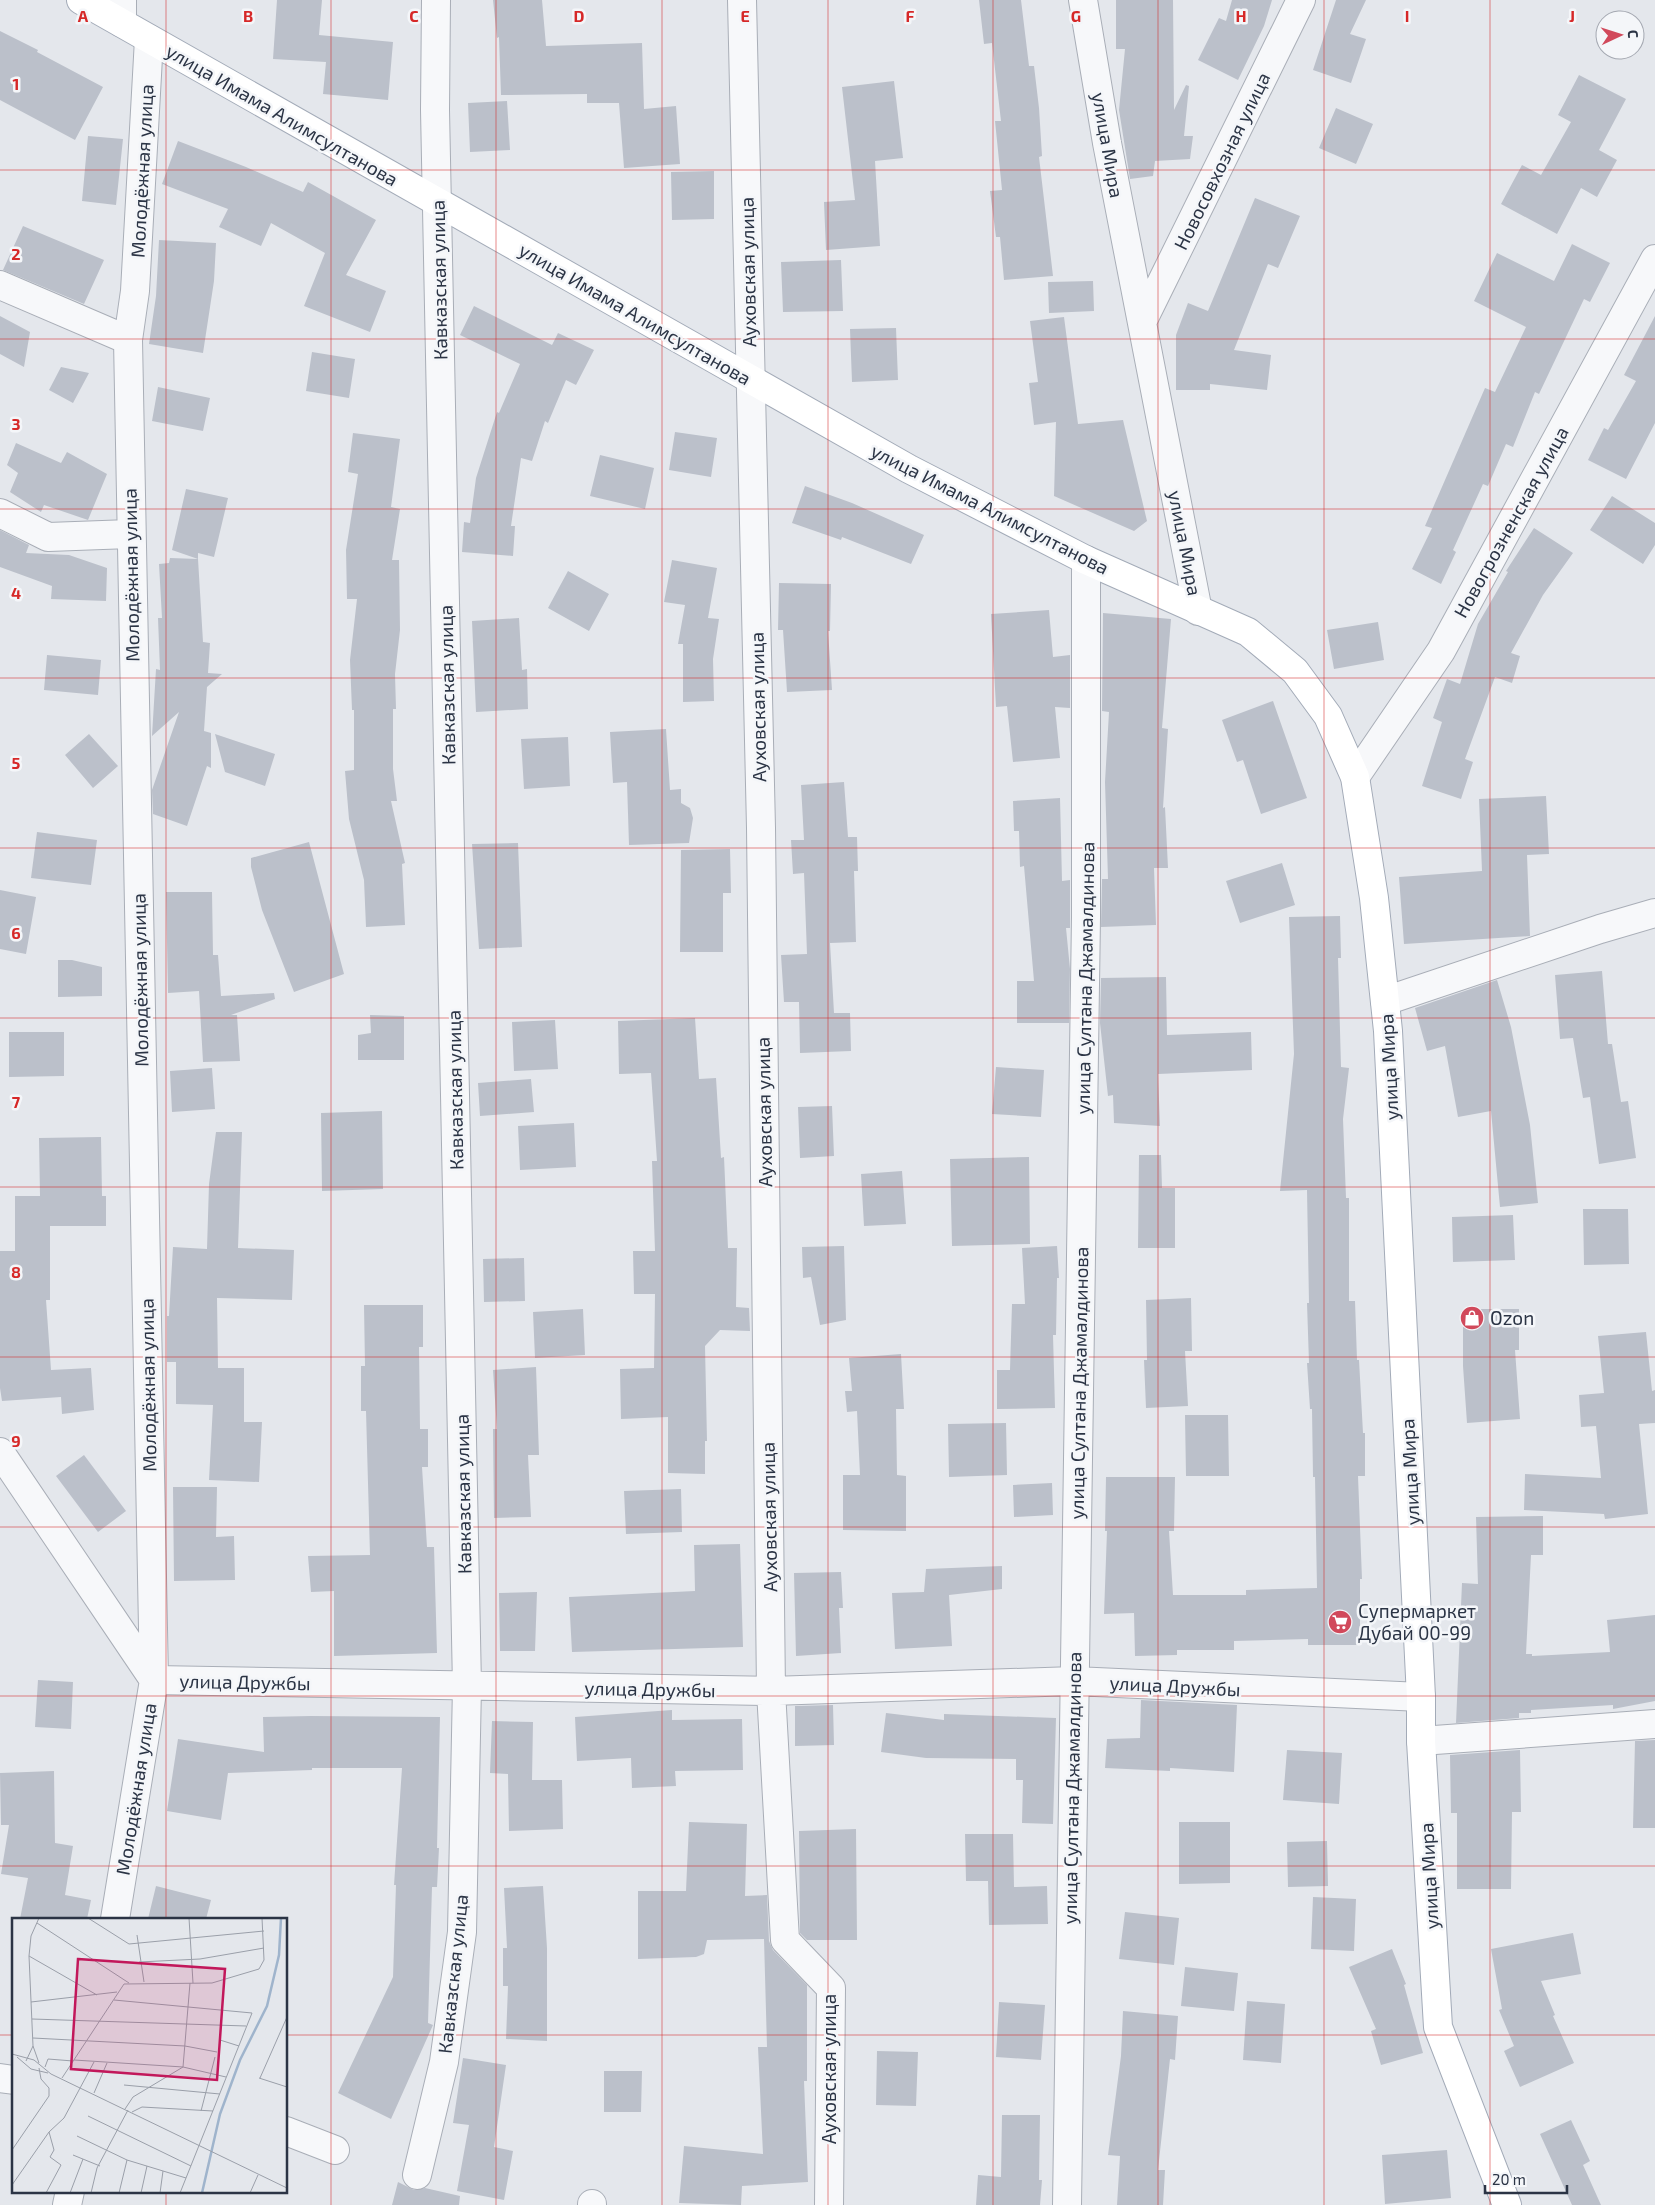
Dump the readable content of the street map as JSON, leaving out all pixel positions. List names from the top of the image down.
{
  "streets": {
    "main road": ["улица Имама Алимсултанова", "улица Мира"],
    "street": [
      "Новосовхозная улица",
      "Молодёжная улица",
      "Ауховская улица",
      "Кавказская улица",
      "Новогрозненская улица",
      "улица Султана Джамалдинова",
      "улица Дружбы"
    ]
  },
  "crossings": [
    ["улица Имама Алимсултанова", "улица Мира"],
    ["улица Имама Алимсултанова", "Молодёжная улица"],
    ["улица Имама Алимсултанова", "Ауховская улица"],
    ["улица Имама Алимсултанова", "Кавказская улица"],
    ["улица Имама Алимсултанова", "улица Султана Джамалдинова"],
    ["улица Мира", "Новосовхозная улица"],
    ["улица Мира", "Новогрозненская улица"],
    ["улица Мира", "улица Дружбы"],
    ["Молодёжная улица", "улица Дружбы"],
    ["Ауховская улица", "улица Дружбы"],
    ["Кавказская улица", "улица Дружбы"],
    ["улица Султана Джамалдинова", "улица Дружбы"]
  ],
  "places": {
    "shop": ["Ozon"],
    "supermarket": ["Супермаркет Дубай 00-99"]
  },
  "scale_bar": "20 m",
  "north": "right",
  "grid": {
    "columns": [
      "A",
      "B",
      "C",
      "D",
      "E",
      "F",
      "G",
      "H",
      "I",
      "J"
    ],
    "rows": [
      "1",
      "2",
      "3",
      "4",
      "5",
      "6",
      "7",
      "8",
      "9"
    ]
  }
}
